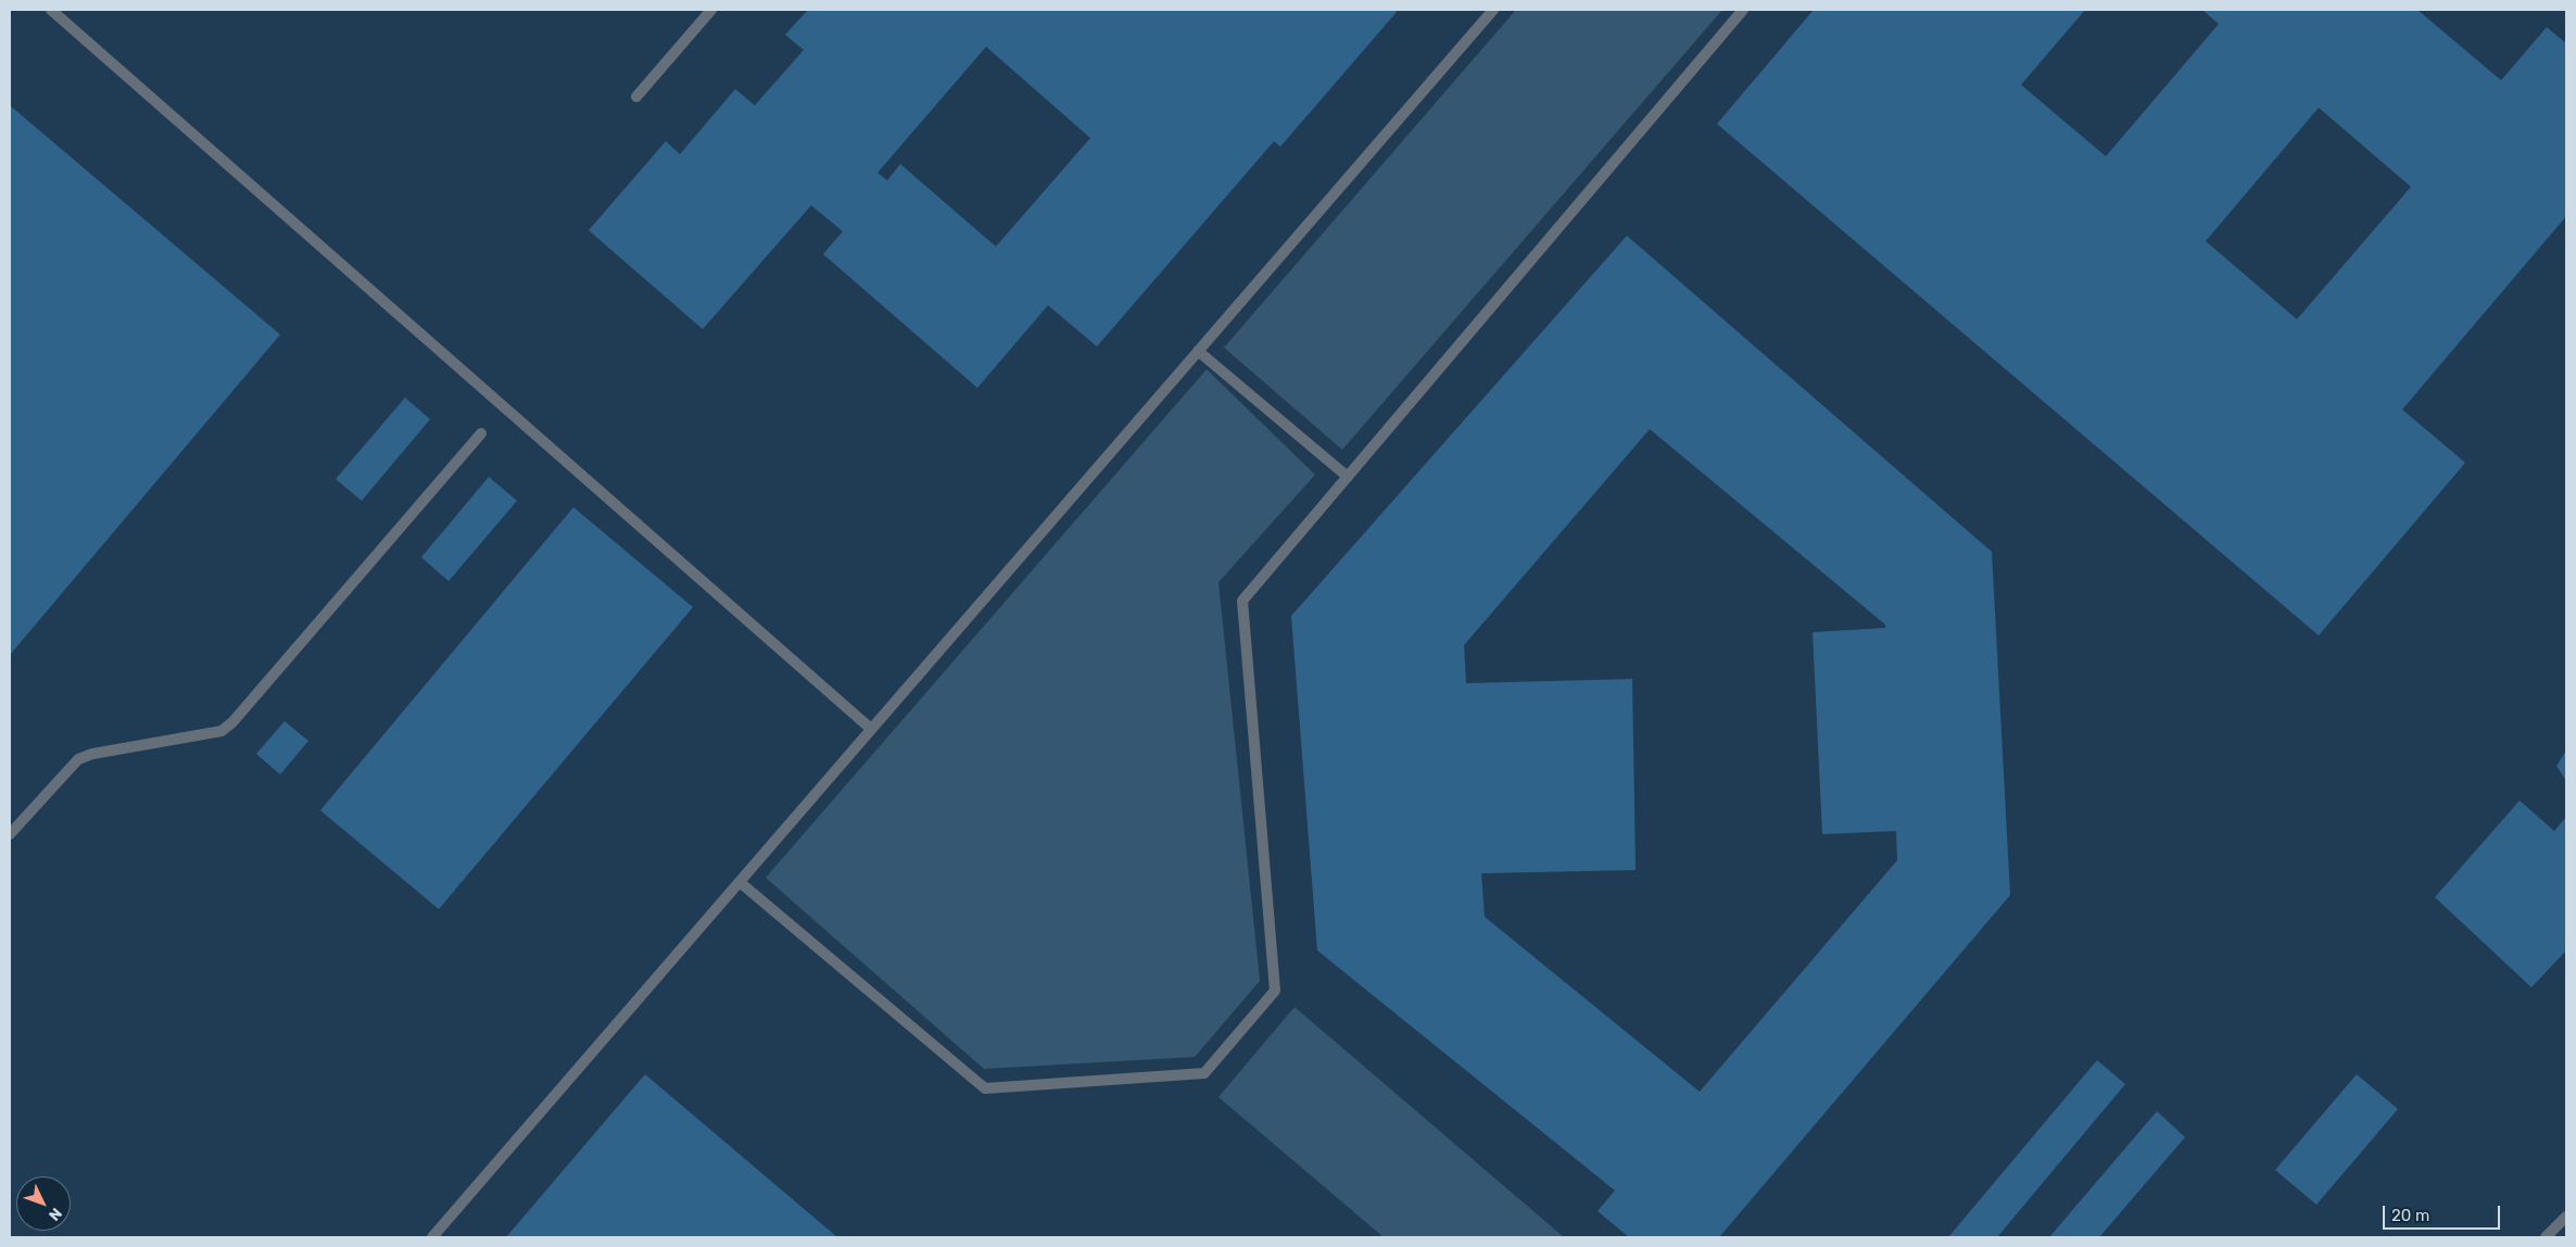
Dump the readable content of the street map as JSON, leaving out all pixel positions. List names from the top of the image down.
{
  "scale_bar": "20 m",
  "north": "bottom right"
}
